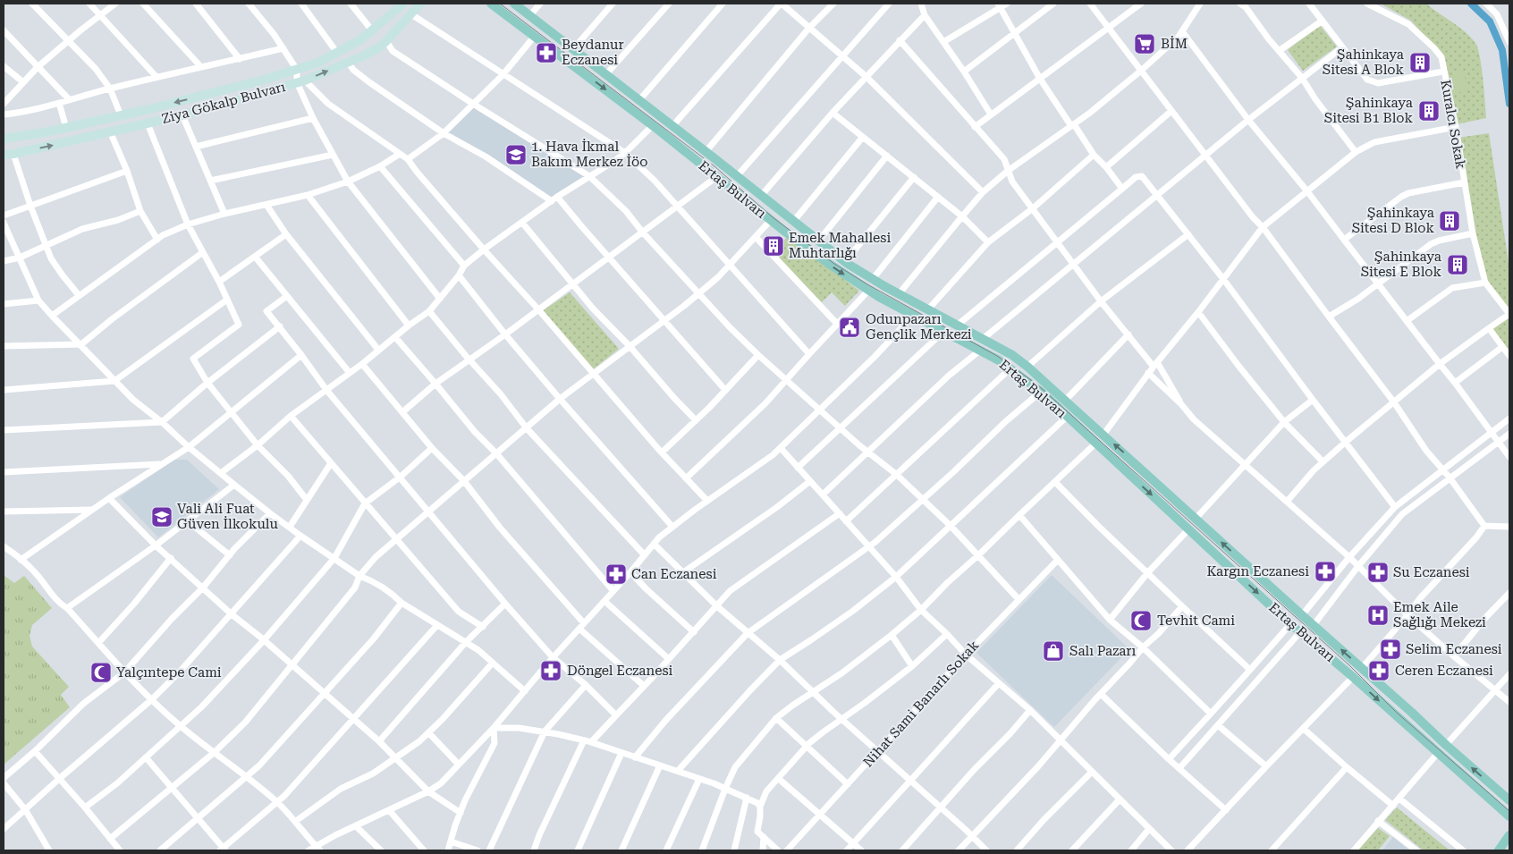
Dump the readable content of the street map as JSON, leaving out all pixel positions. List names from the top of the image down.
{
  "streets": {
    "main road": ["Ziya Gökalp Bulvarı", "Ertaş Bulvarı"],
    "street": ["Kuralcı Sokak", "Nihat Sami Banarlı Sokak"]
  },
  "places": {
    "supermarket": ["BİM"],
    "pharmacy": [
      "Beydanur Eczanesi",
      "Kargın Eczanesi",
      "Su Eczanesi",
      "Can Eczanesi",
      "Selim Eczanesi",
      "Döngel Eczanesi",
      "Ceren Eczanesi"
    ],
    "building": [
      "Şahinkaya Sitesi A Blok",
      "Şahinkaya Sitesi B1 Blok",
      "Şahinkaya Sitesi D Blok",
      "Emek Mahallesi Muhtarlığı",
      "Şahinkaya Sitesi E Blok"
    ],
    "school or university": ["1. Hava İkmal Bakım Merkez İöo", "Vali Ali Fuat Güven İlkokulu"],
    "public building": ["Odunpazarı Gençlik Merkezi"],
    "hospital": ["Emek Aile Sağlığı Mekezi"],
    "mosque": ["Tevhit Cami", "Yalçıntepe Cami"],
    "shop": ["Salı Pazarı"]
  }
}
